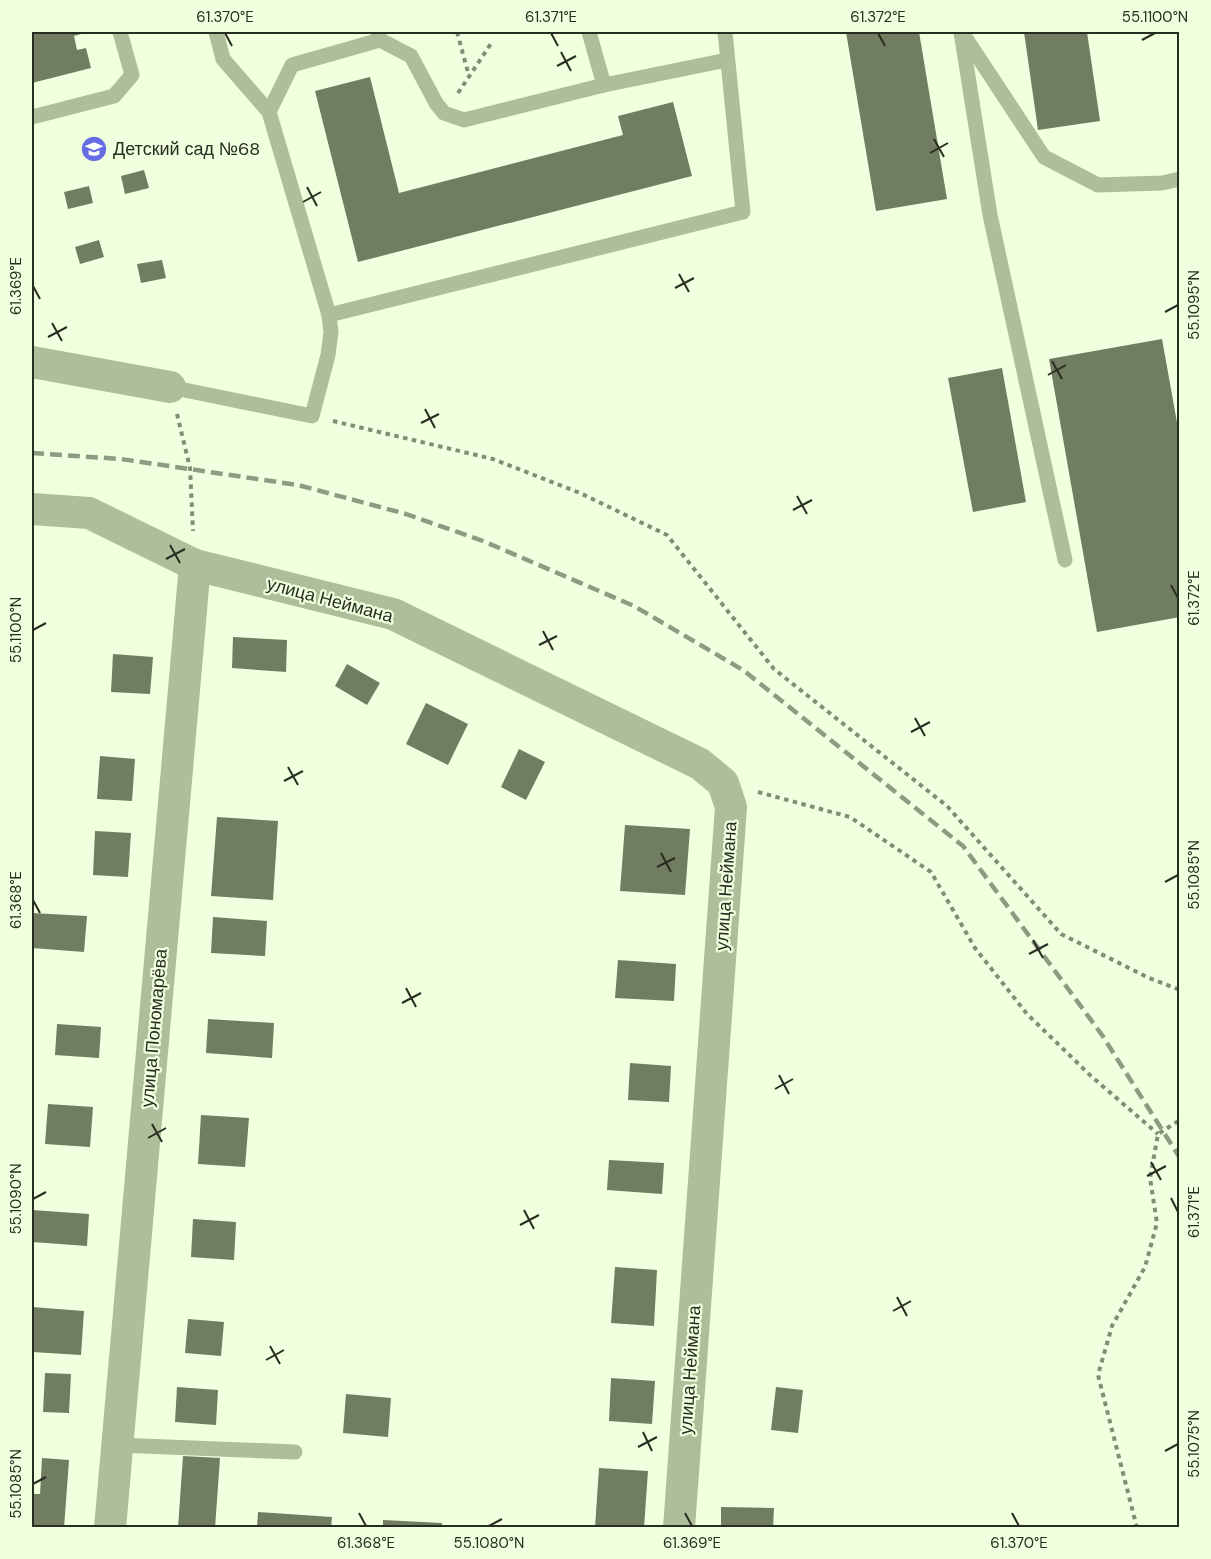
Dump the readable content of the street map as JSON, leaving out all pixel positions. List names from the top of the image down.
{
  "streets": {
    "street": ["улица Неймана", "улица Пономарёва"]
  },
  "crossings": [
    ["улица Неймана", "улица Пономарёва"]
  ],
  "places": {
    "school or university": ["Детский сад №68"]
  },
  "coordinates": [
    "61.370°E",
    "61.371°E",
    "61.372°E",
    "55.1100°N",
    "61.369°E",
    "55.1095°N",
    "55.1085°N",
    "61.368°E",
    "55.1090°N",
    "55.1075°N",
    "55.1080°N"
  ]
}
